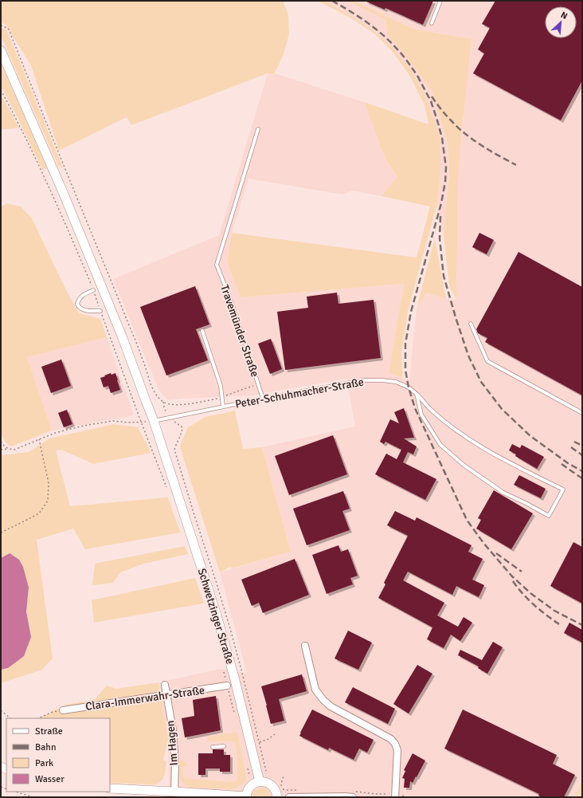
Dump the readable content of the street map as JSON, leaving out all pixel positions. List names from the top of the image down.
{
  "streets": {
    "main road": ["Schwetzinger Straße"],
    "street": ["Clara-Immerwahr-Straße", "Im Hagen"],
    "lane": ["Travemünder Straße", "Peter-Schuhmacher-Straße"]
  },
  "crossings": [
    ["Travemünder Straße", "Peter-Schuhmacher-Straße"],
    ["Peter-Schuhmacher-Straße", "Schwetzinger Straße"],
    ["Clara-Immerwahr-Straße", "Im Hagen"]
  ],
  "legend": [
    "Straße",
    "Bahn",
    "Park",
    "Wasser"
  ],
  "north": "top right"
}
